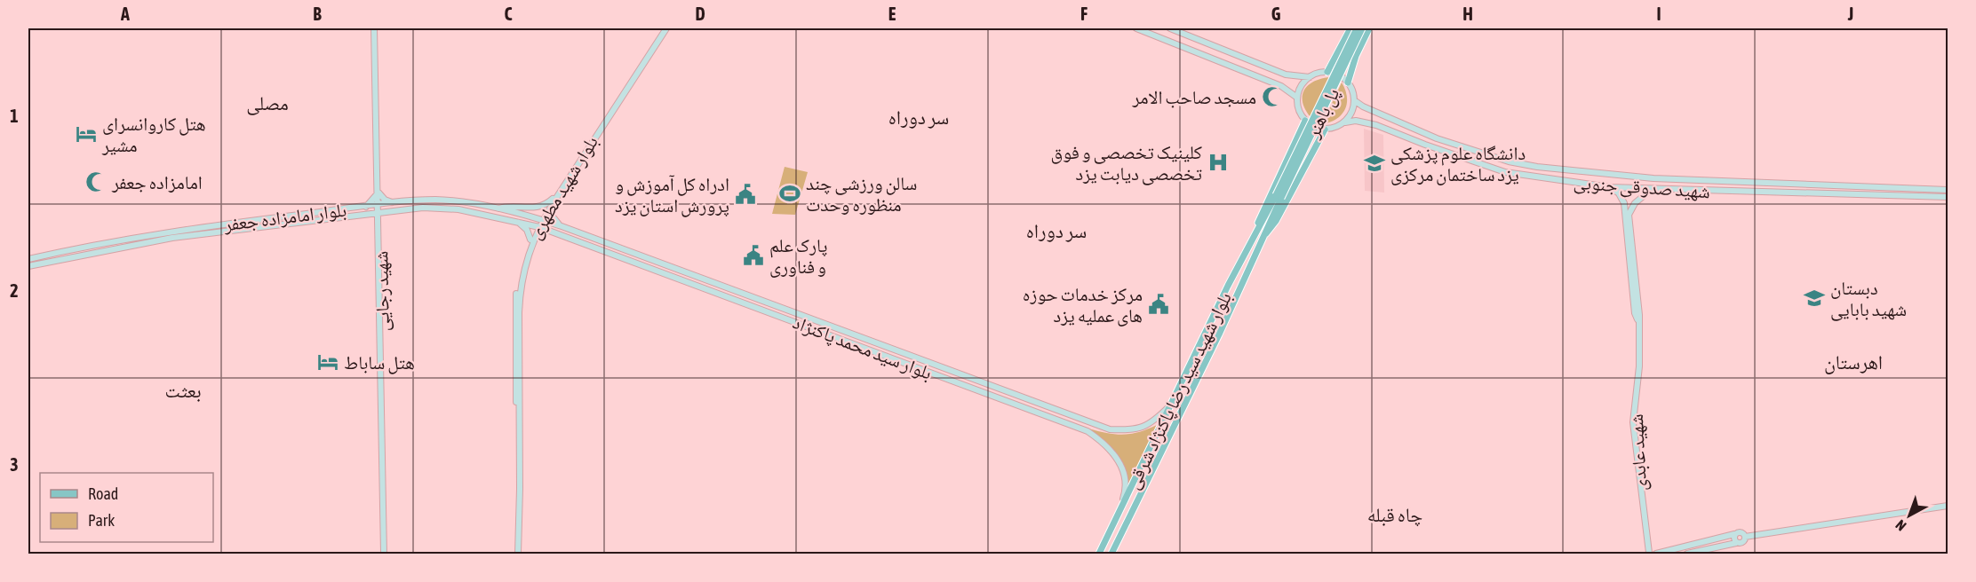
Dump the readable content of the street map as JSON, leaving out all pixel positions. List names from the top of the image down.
{
  "streets": {
    "main road": [
      "پل باهنر",
      "شهید صدوقی جنوبی",
      "بلوار شهید مطهری",
      "بلوار امامزاده جعفر",
      "شهید رجایی",
      "بلوار سید محمد پاکنژاد",
      "بلوار شهید سید رضا پاکنژاد شرقی",
      "شهید عابدی"
    ]
  },
  "crossings": [
    ["پل باهنر", "بلوار شهید سید رضا پاکنژاد شرقی"],
    ["شهید صدوقی جنوبی", "شهید عابدی"],
    ["بلوار شهید مطهری", "بلوار امامزاده جعفر"],
    ["بلوار شهید مطهری", "بلوار سید محمد پاکنژاد"],
    ["بلوار امامزاده جعفر", "شهید رجایی"],
    ["بلوار امامزاده جعفر", "بلوار سید محمد پاکنژاد"],
    ["بلوار سید محمد پاکنژاد", "بلوار شهید سید رضا پاکنژاد شرقی"]
  ],
  "districts": [
    "مصلی",
    "سر دوراه",
    "سر دوراه",
    "اهرستان",
    "بعثت",
    "چاه قبله"
  ],
  "places": {
    "mosque": ["مسجد صاحب الامر", "امامزاده جعفر"],
    "hotel": ["هتل کاروانسرای مشیر", "هتل ساباط"],
    "hospital": ["کلینیک تخصصی و فوق تخصصی دیابت یزد"],
    "school or university": ["دانشگاه علوم پزشکی یزد ساختمان مرکزی", "دبستان شهید بابایی"],
    "sports": ["سالن ورزشی چند منظوره وحدت"],
    "public building": ["ادراه کل آموزش و پرورش استان یزد", "پارک علم و فناوری", "مرکز خدمات حوزه های عملیه یزد"]
  },
  "legend": ["Road", "Park"],
  "north": "bottom left",
  "grid": {
    "columns": [
      "A",
      "B",
      "C",
      "D",
      "E",
      "F",
      "G",
      "H",
      "I",
      "J"
    ],
    "rows": ["1", "2", "3"]
  }
}
